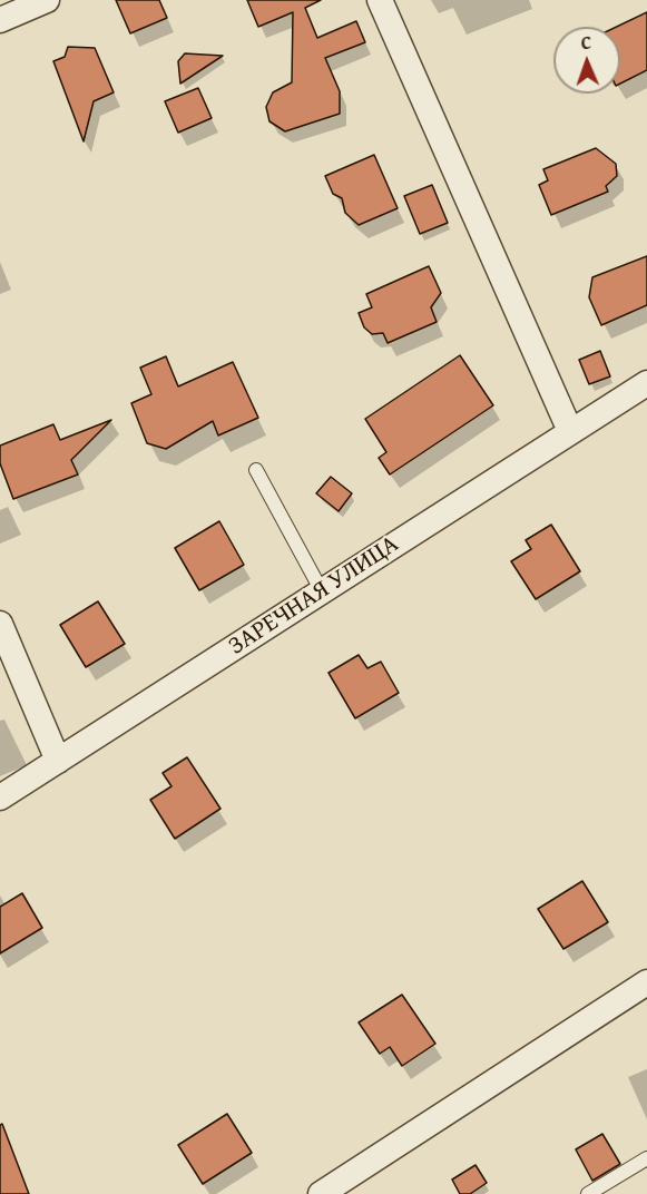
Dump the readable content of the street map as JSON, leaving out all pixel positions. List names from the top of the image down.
{
  "streets": {
    "street": ["ЗАРЕЧНАЯ УЛИЦА"]
  },
  "north": "top"
}
